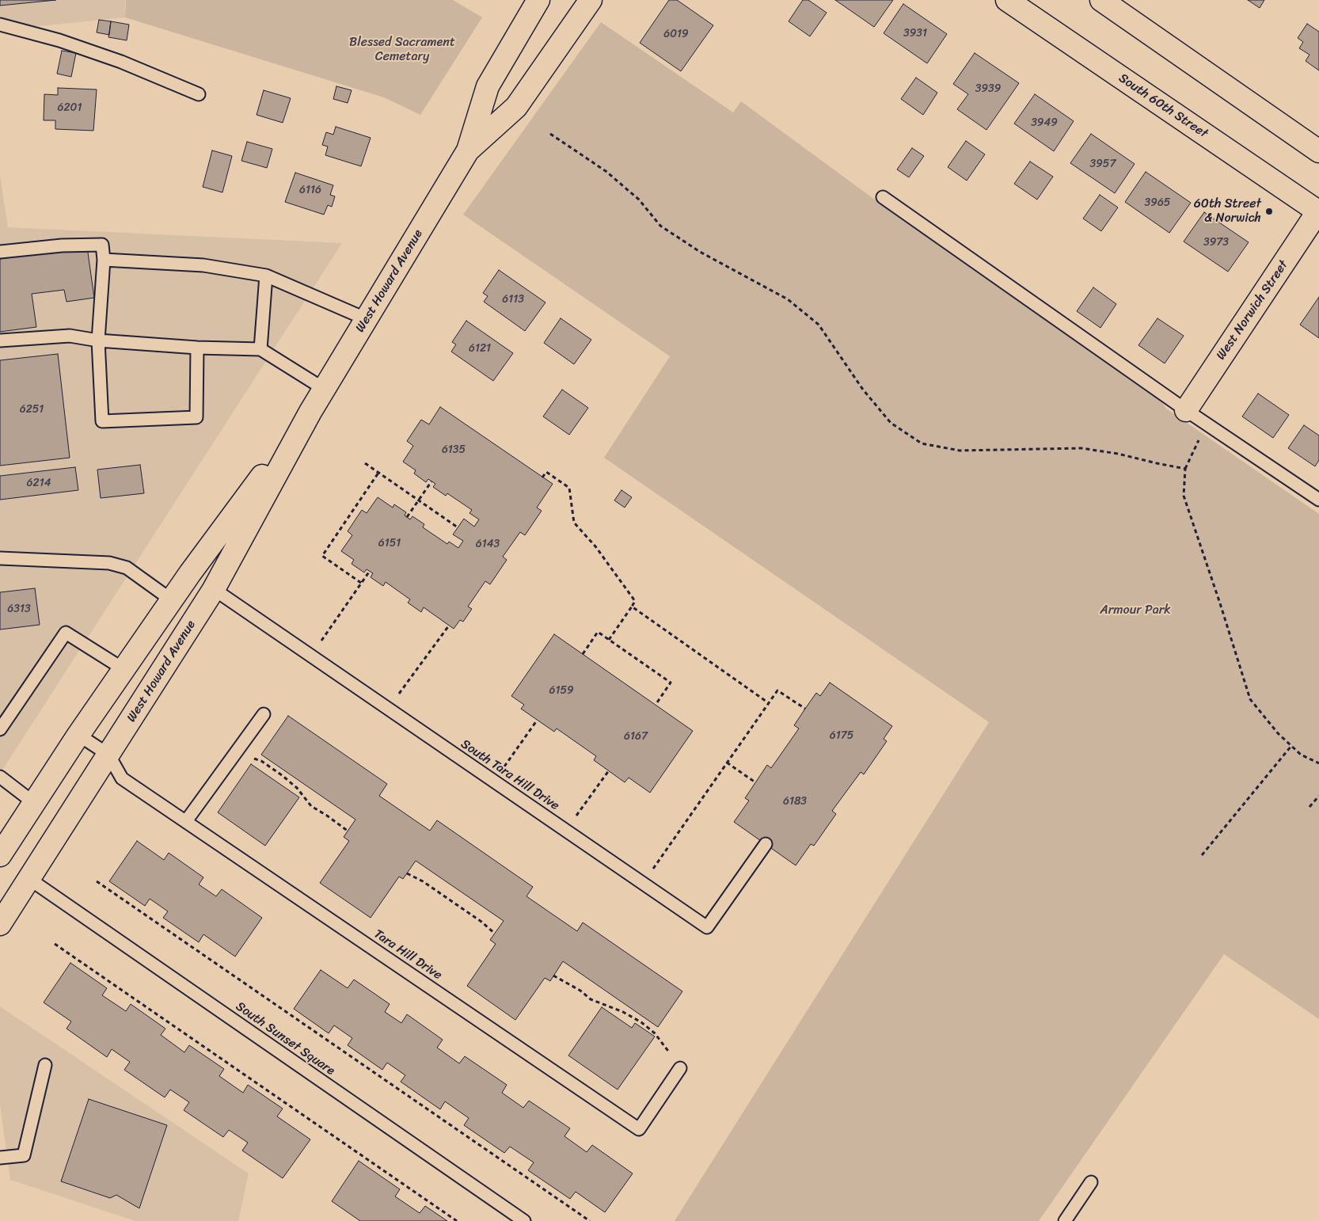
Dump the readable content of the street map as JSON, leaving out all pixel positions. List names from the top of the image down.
{
  "streets": {
    "street": ["South 60th Street", "West Howard Avenue", "West Norwich Street"],
    "lane": ["South Tara Hill Drive", "Tara Hill Drive", "South Sunset Square"]
  },
  "crossings": [
    ["South 60th Street", "West Norwich Street"],
    ["West Howard Avenue", "South Tara Hill Drive"],
    ["West Howard Avenue", "Tara Hill Drive"],
    ["West Howard Avenue", "South Sunset Square"]
  ],
  "parks": ["Blessed Sacrament Cemetary", "Armour Park"],
  "places": ["60th Street & Norwich"],
  "house_numbers": [
    "3931",
    "6019",
    "3939",
    "6201",
    "3949",
    "3957",
    "6116",
    "3965",
    "3973",
    "6113",
    "6121",
    "6251",
    "6135",
    "6214",
    "6151",
    "6143",
    "6313",
    "6159",
    "6175",
    "6167",
    "6183"
  ]
}
